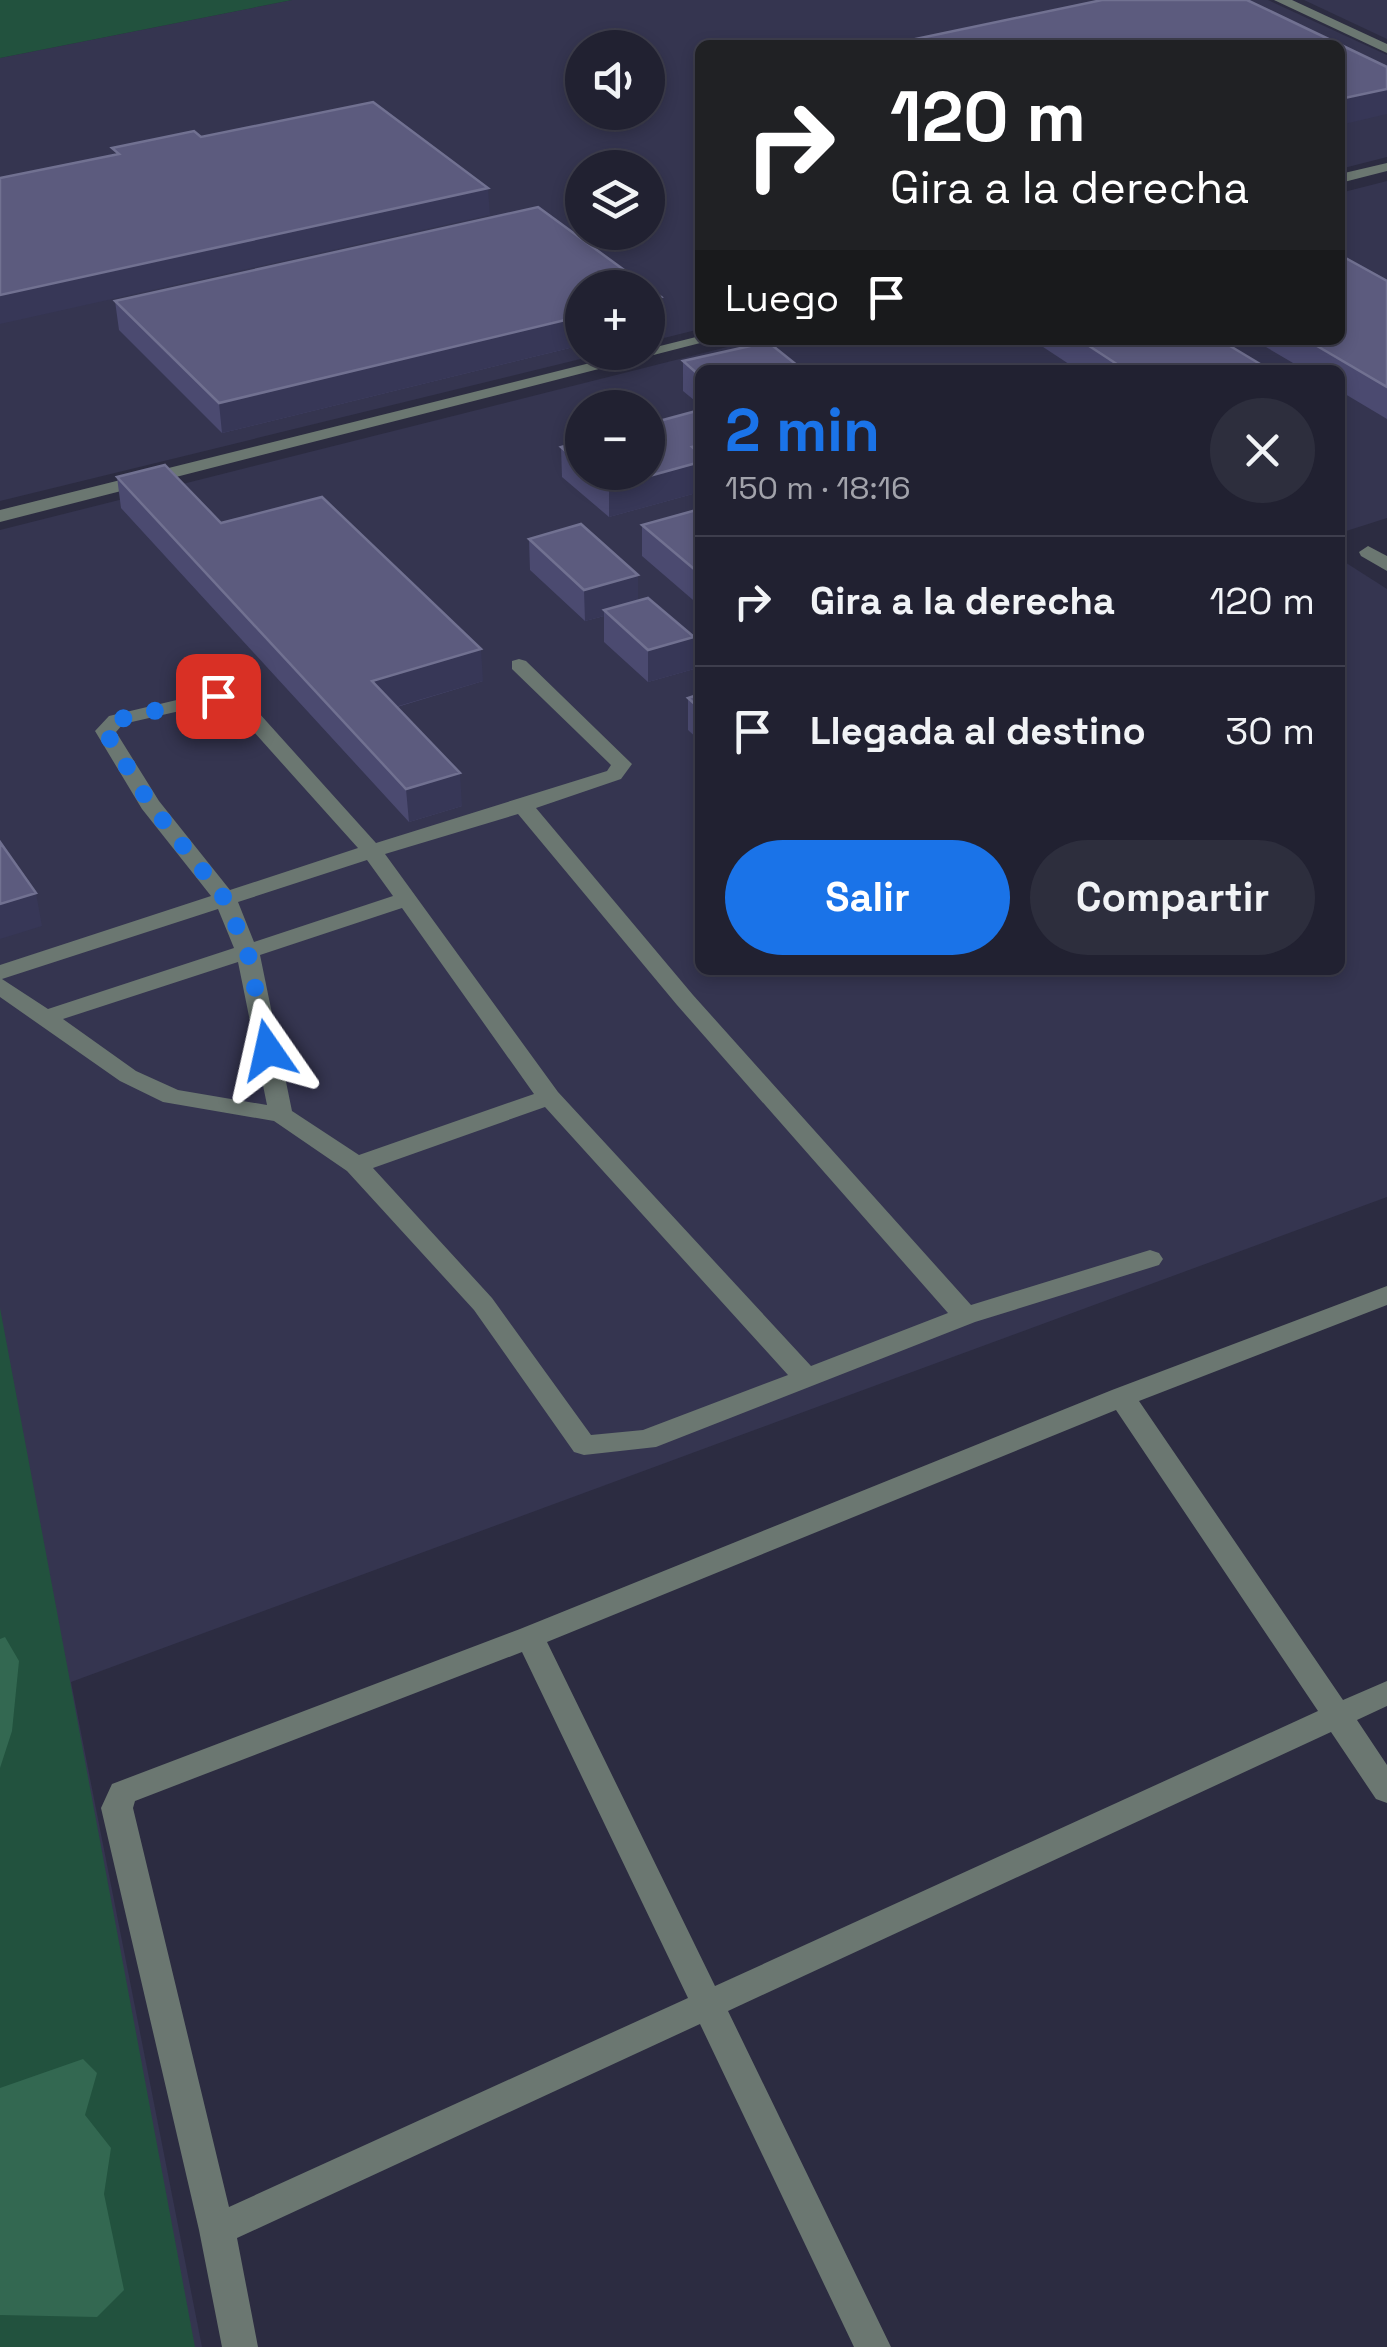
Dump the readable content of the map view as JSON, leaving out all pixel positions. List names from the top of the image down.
{
  "page": {
    "map_buttons": ["+", "−"],
    "turn": ["120 m", "Gira a la derecha"],
    "then": "Luego",
    "heading": ["2 min", "150 m · 18:16"],
    "list": [
      {
        "name": "Gira a la derecha",
        "value": "120 m"
      },
      {
        "name": "Llegada al destino",
        "value": "30 m"
      }
    ],
    "buttons": ["Salir", "Compartir"]
  }
}
